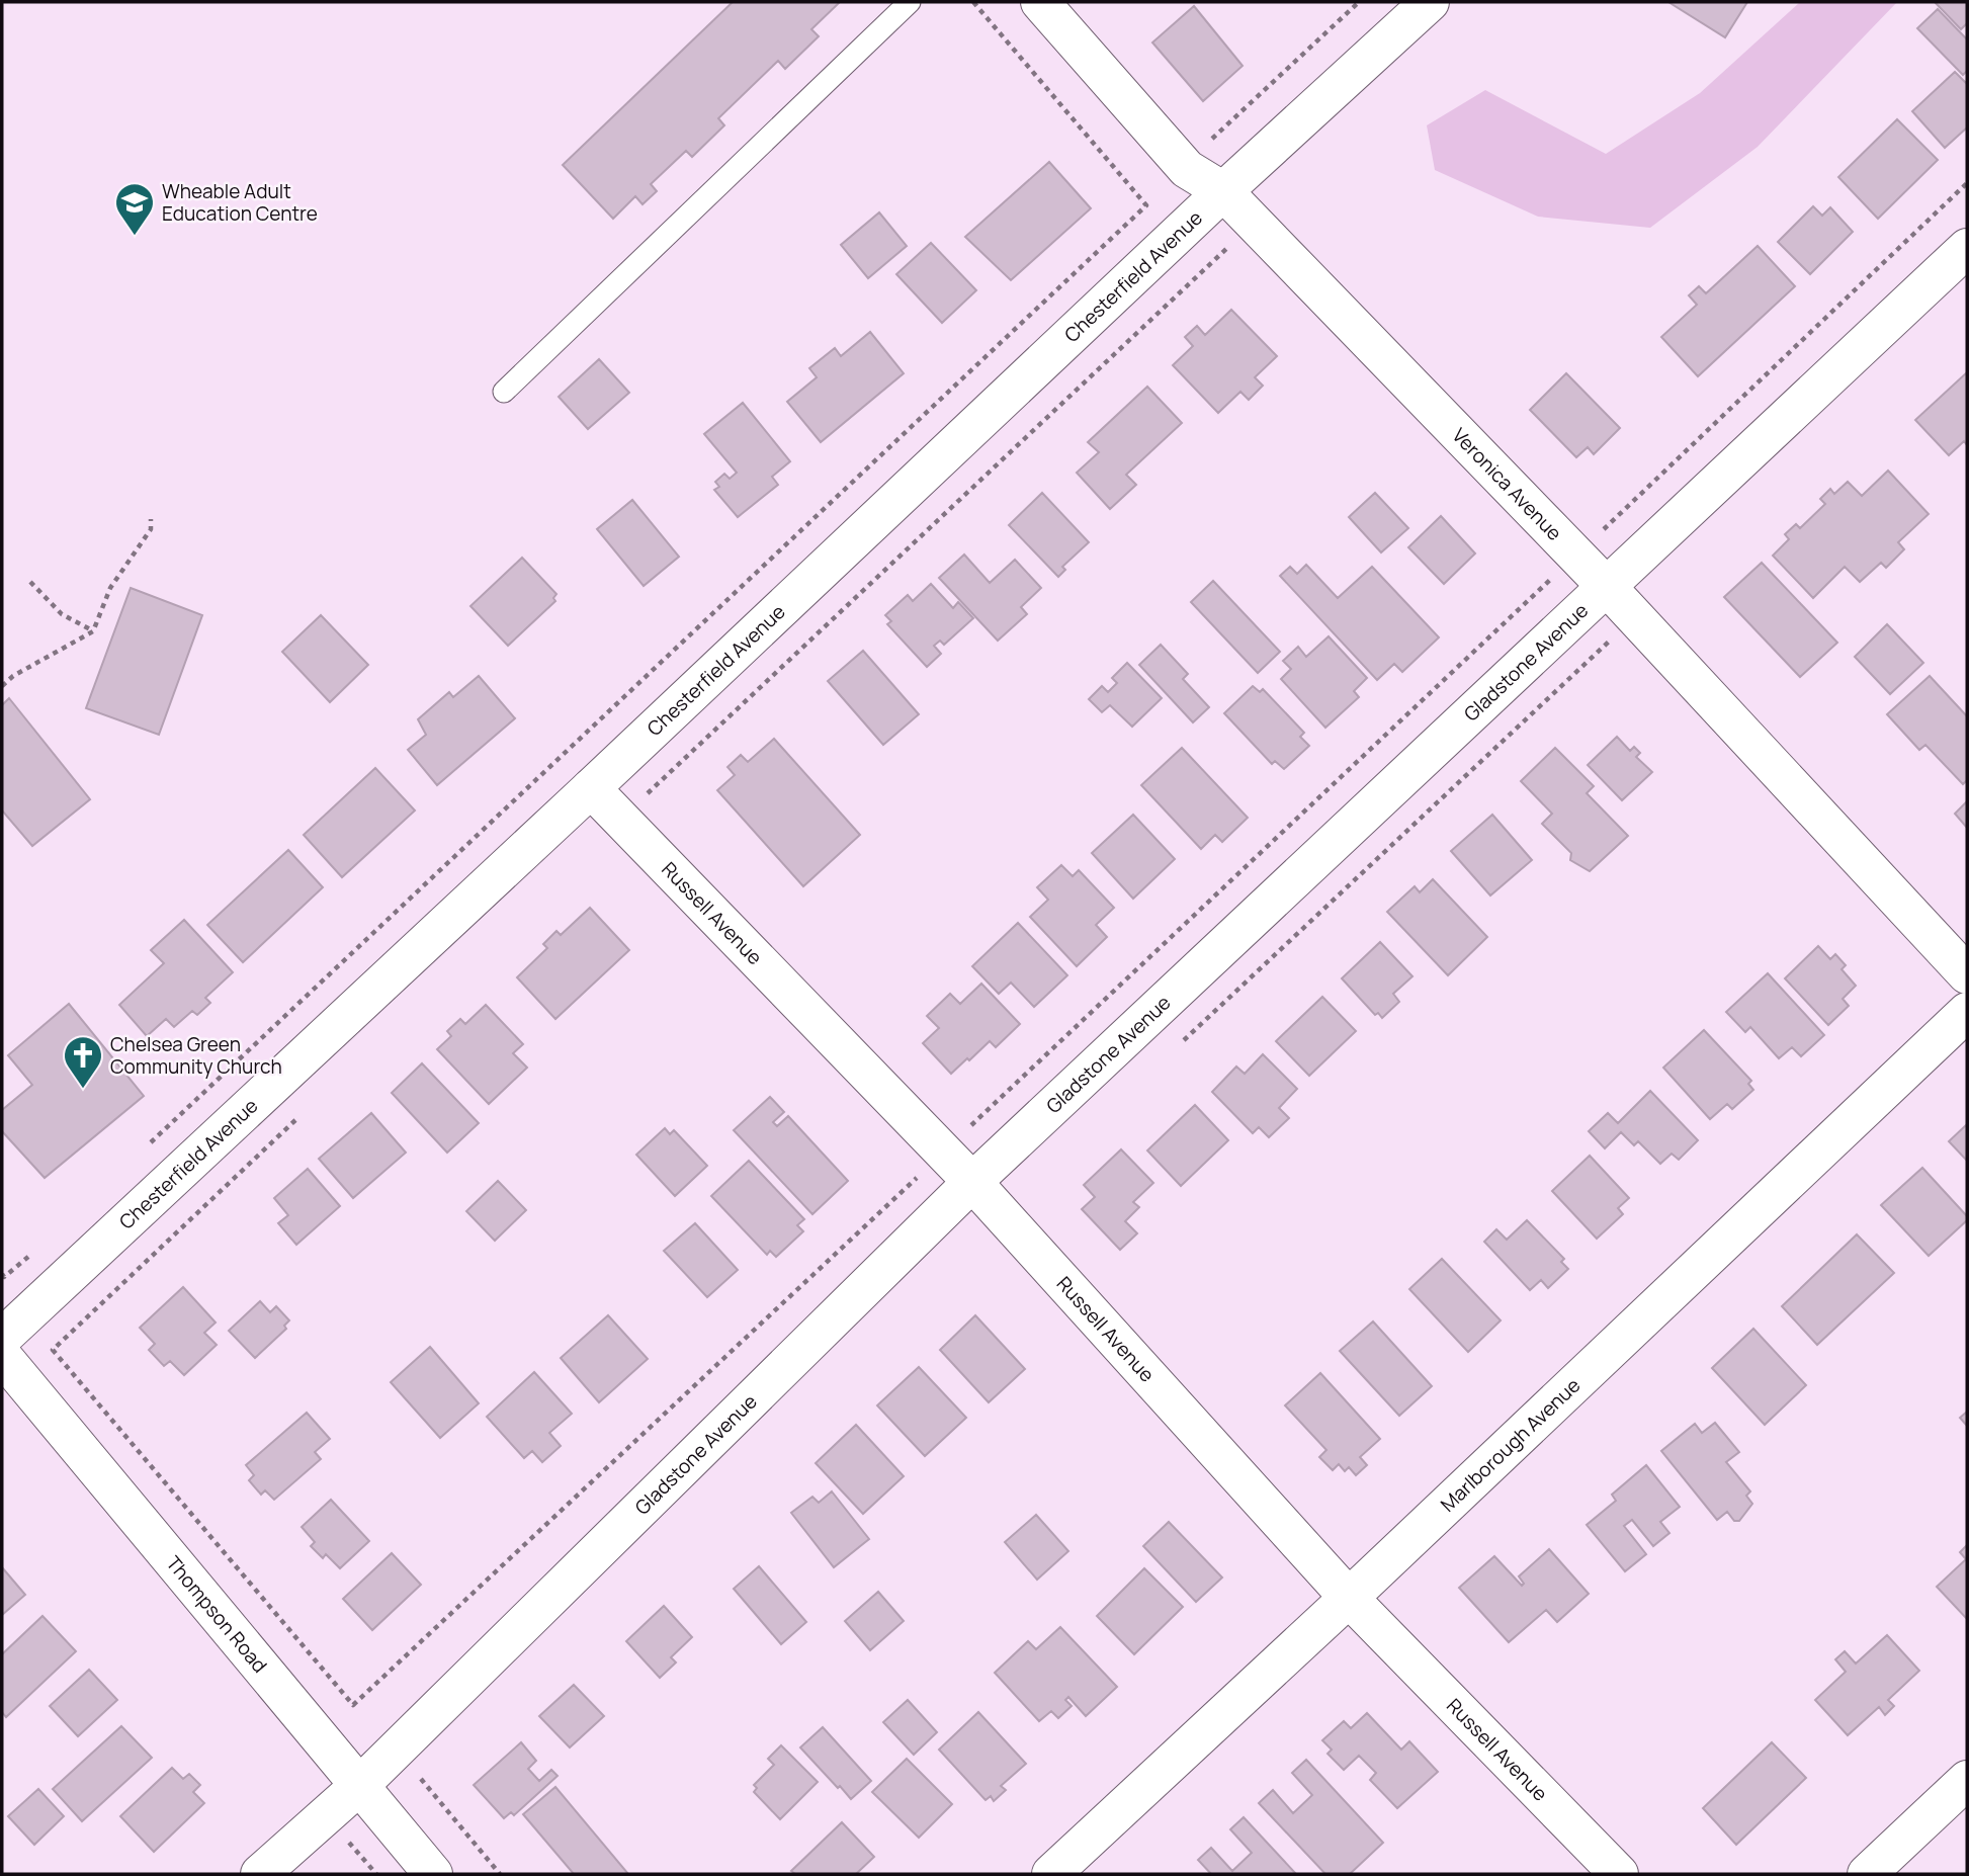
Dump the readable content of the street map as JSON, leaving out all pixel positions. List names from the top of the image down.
{
  "streets": {
    "street": [
      "Chesterfield Avenue",
      "Veronica Avenue",
      "Gladstone Avenue",
      "Russell Avenue",
      "Marlborough Avenue",
      "Thompson Road"
    ]
  },
  "crossings": [
    ["Chesterfield Avenue", "Veronica Avenue"],
    ["Chesterfield Avenue", "Russell Avenue"],
    ["Veronica Avenue", "Gladstone Avenue"],
    ["Gladstone Avenue", "Russell Avenue"],
    ["Gladstone Avenue", "Thompson Road"],
    ["Russell Avenue", "Marlborough Avenue"]
  ],
  "places": {
    "school or university": ["Wheable Adult Education Centre"],
    "church": ["Chelsea Green Community Church"]
  }
}
